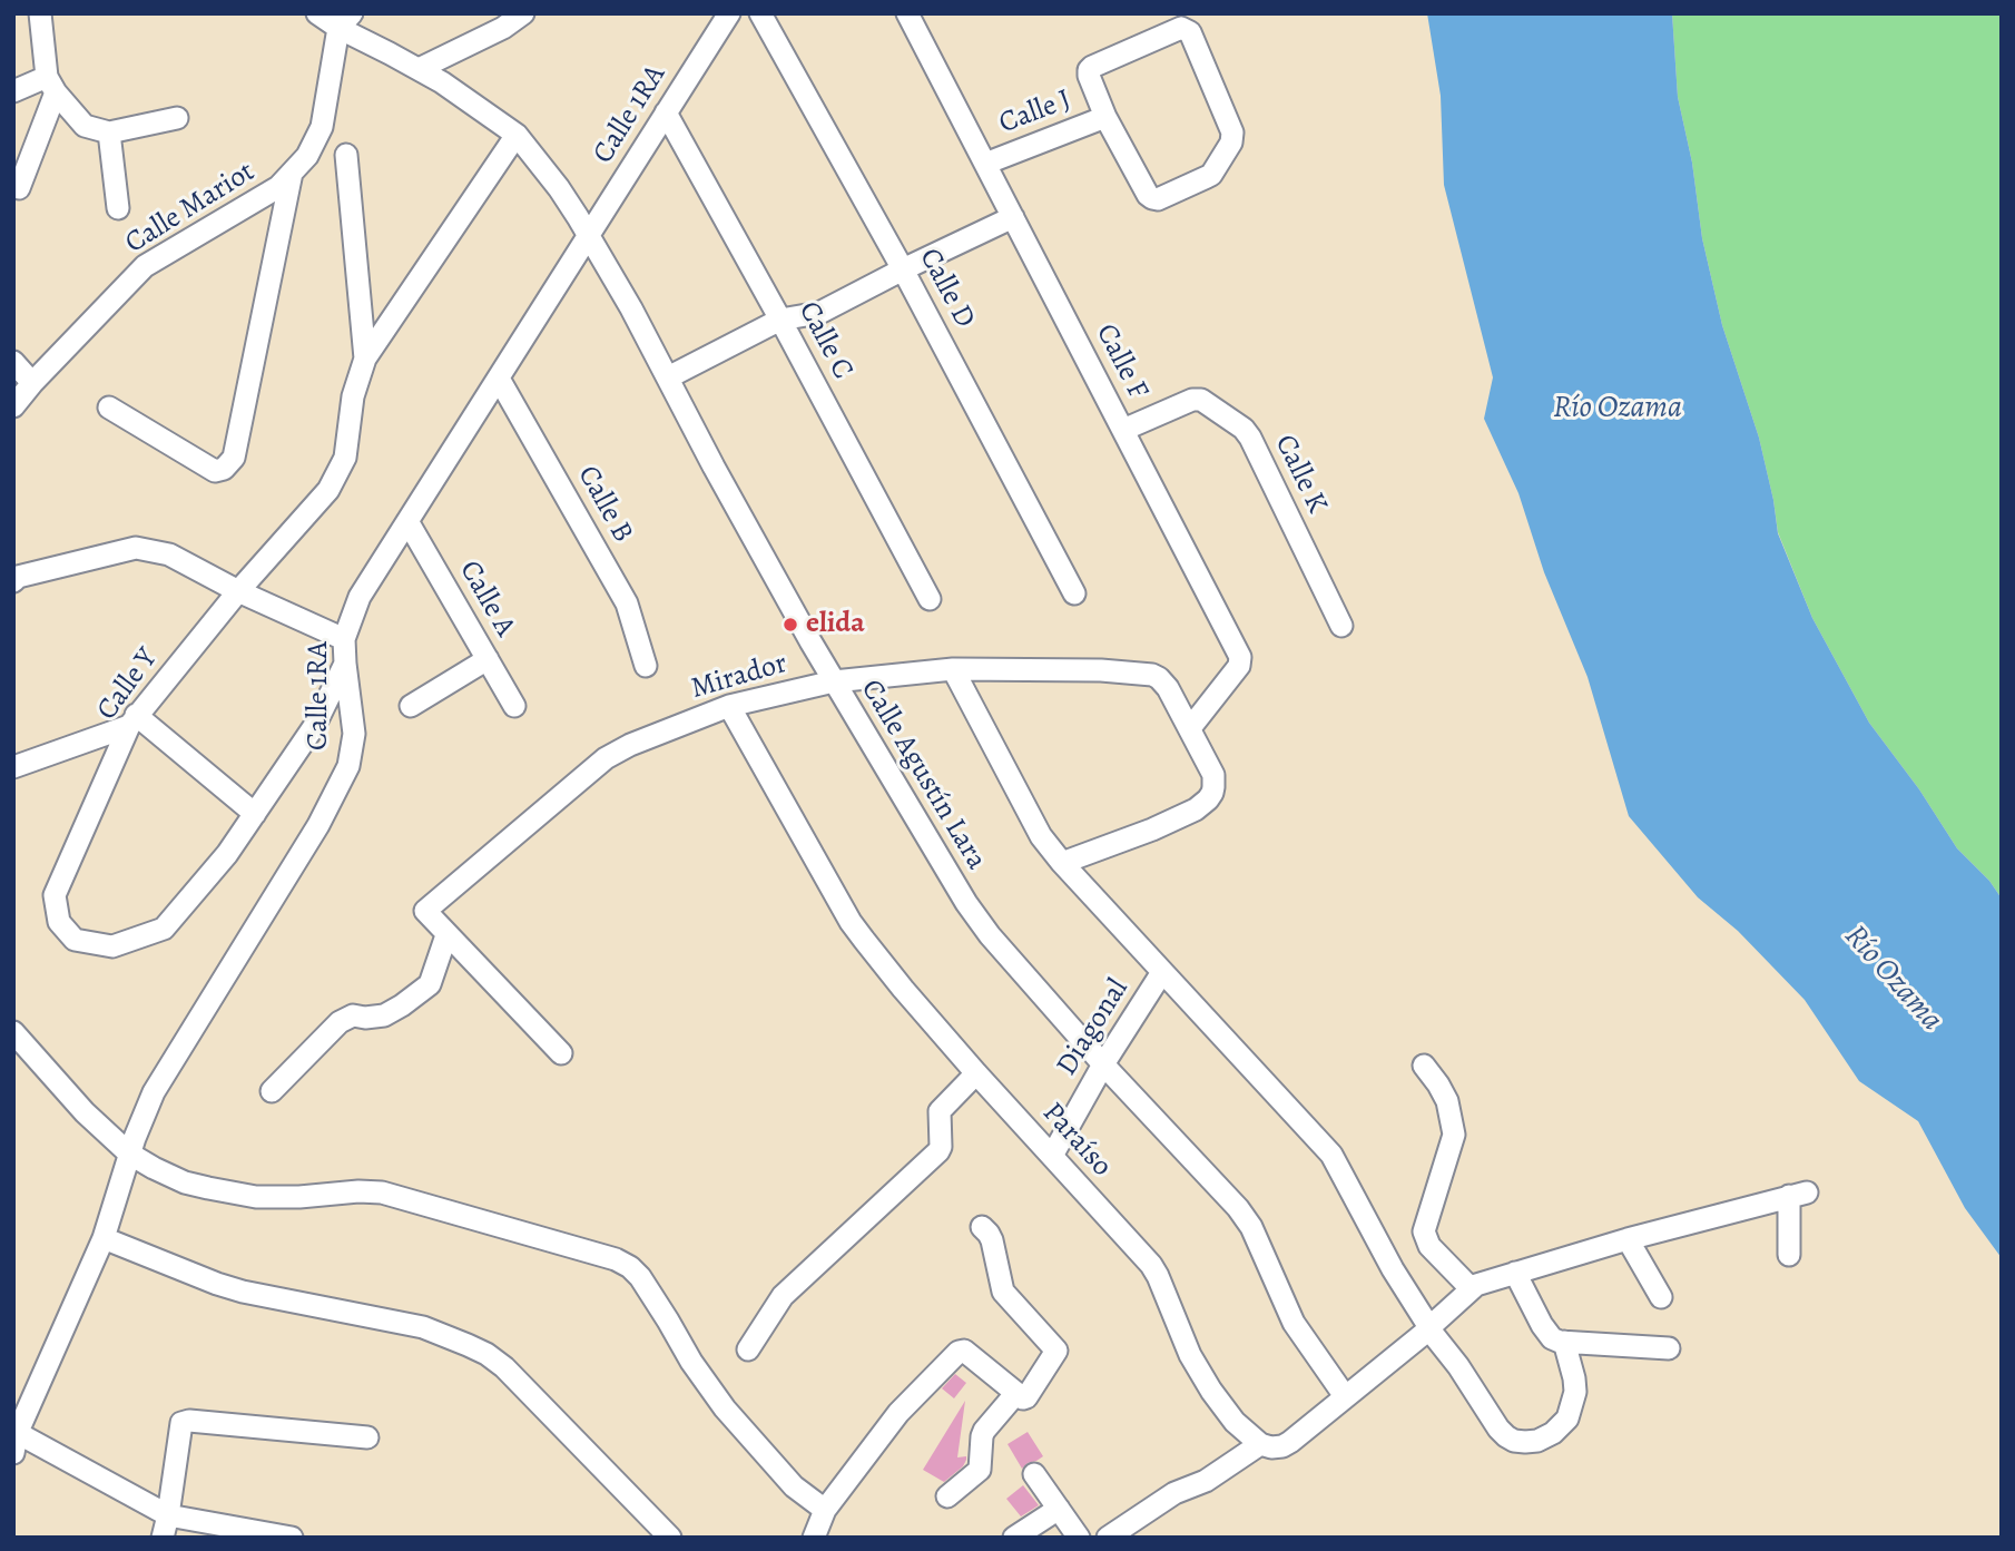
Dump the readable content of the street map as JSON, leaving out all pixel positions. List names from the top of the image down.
{
  "streets": {
    "street": [
      "Calle J",
      "Calle 1RA",
      "Calle Mariot",
      "Calle D",
      "Calle C",
      "Calle F",
      "Calle K",
      "Calle B",
      "Calle A",
      "Mirador",
      "Calle Y",
      "Calle Agustín Lara",
      "Diagonal",
      "Paraíso"
    ]
  },
  "crossings": [
    ["Calle J", "Calle F"],
    ["Calle 1RA", "Calle C"],
    ["Calle 1RA", "Calle B"],
    ["Calle 1RA", "Calle A"],
    ["Calle 1RA", "Calle Y"],
    ["Calle 1RA", "Calle Agustín Lara"],
    ["Calle Mariot", "Calle Agustín Lara"],
    ["Calle F", "Calle K"],
    ["Calle F", "Mirador"],
    ["Mirador", "Calle Agustín Lara"],
    ["Mirador", "Paraíso"],
    ["Calle Y", "Calle Agustín Lara"],
    ["Calle Agustín Lara", "Diagonal"],
    ["Diagonal", "Paraíso"]
  ],
  "water": ["Río Ozama"],
  "places": ["elida"]
}
